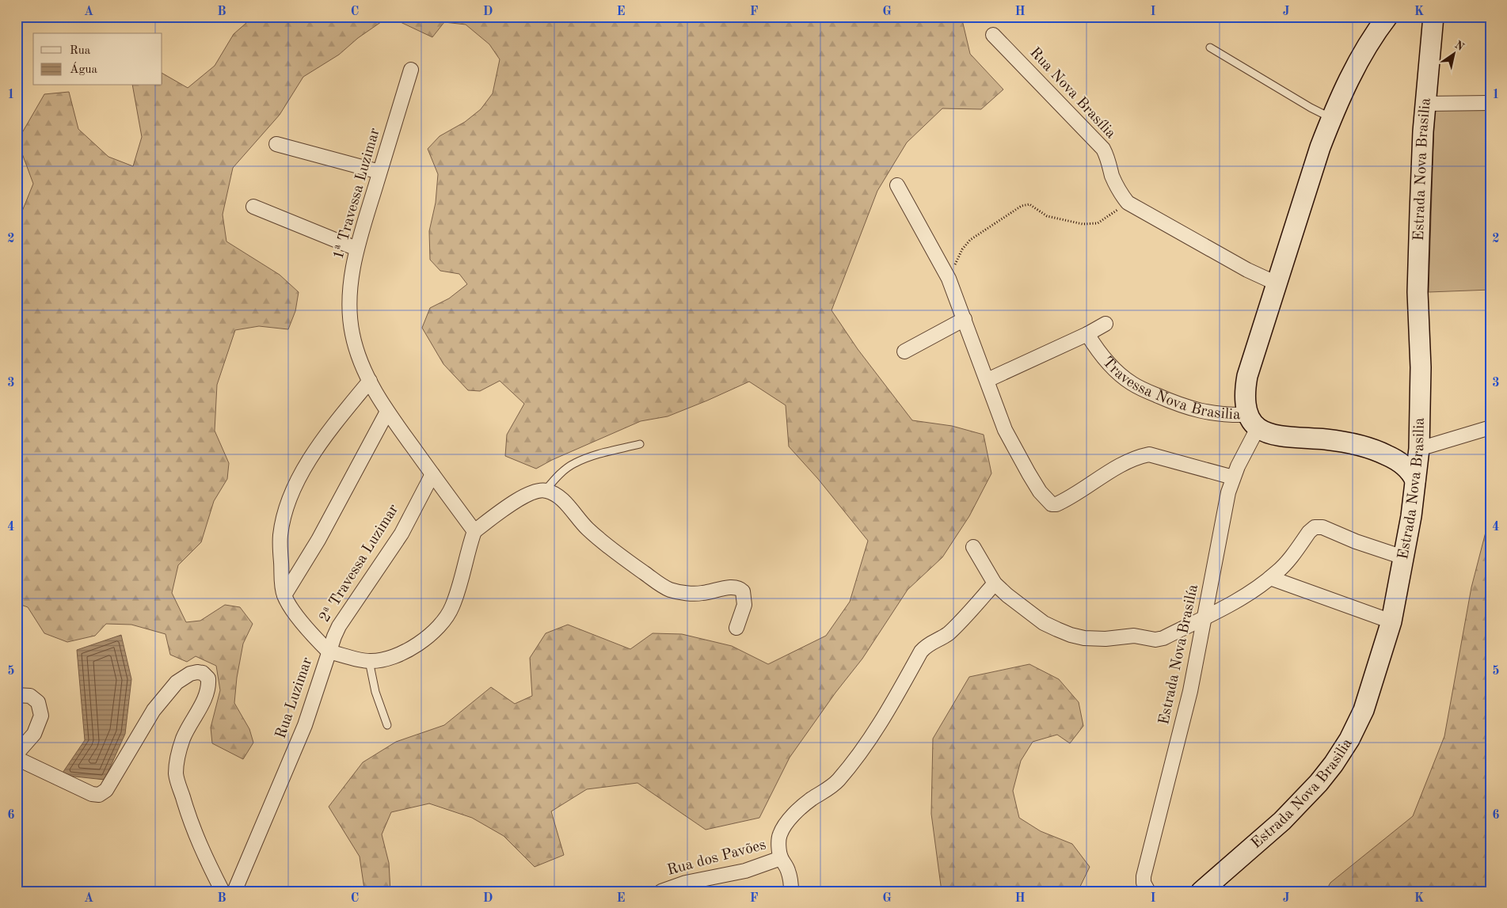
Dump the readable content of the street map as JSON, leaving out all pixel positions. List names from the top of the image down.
{
  "streets": {
    "street": [
      "Rua Nova Brasília",
      "Estrada Nova Brasilia",
      "1ª Travessa Luzimar",
      "Travessa Nova Brasilia",
      "2ª Travessa Luzimar",
      "Estrada Nova Brasilía",
      "Rua Luzimar",
      "Rua dos Pavões"
    ]
  },
  "crossings": [
    ["Estrada Nova Brasilia", "Travessa Nova Brasilia"],
    ["1ª Travessa Luzimar", "2ª Travessa Luzimar"],
    ["1ª Travessa Luzimar", "Rua Luzimar"],
    ["Travessa Nova Brasilia", "Estrada Nova Brasilía"],
    ["2ª Travessa Luzimar", "Rua Luzimar"]
  ],
  "legend": ["Rua", "Água"],
  "north": "top right",
  "grid": {
    "columns": [
      "A",
      "B",
      "C",
      "D",
      "E",
      "F",
      "G",
      "H",
      "I",
      "J",
      "K"
    ],
    "rows": [
      "1",
      "2",
      "3",
      "4",
      "5",
      "6"
    ]
  }
}
